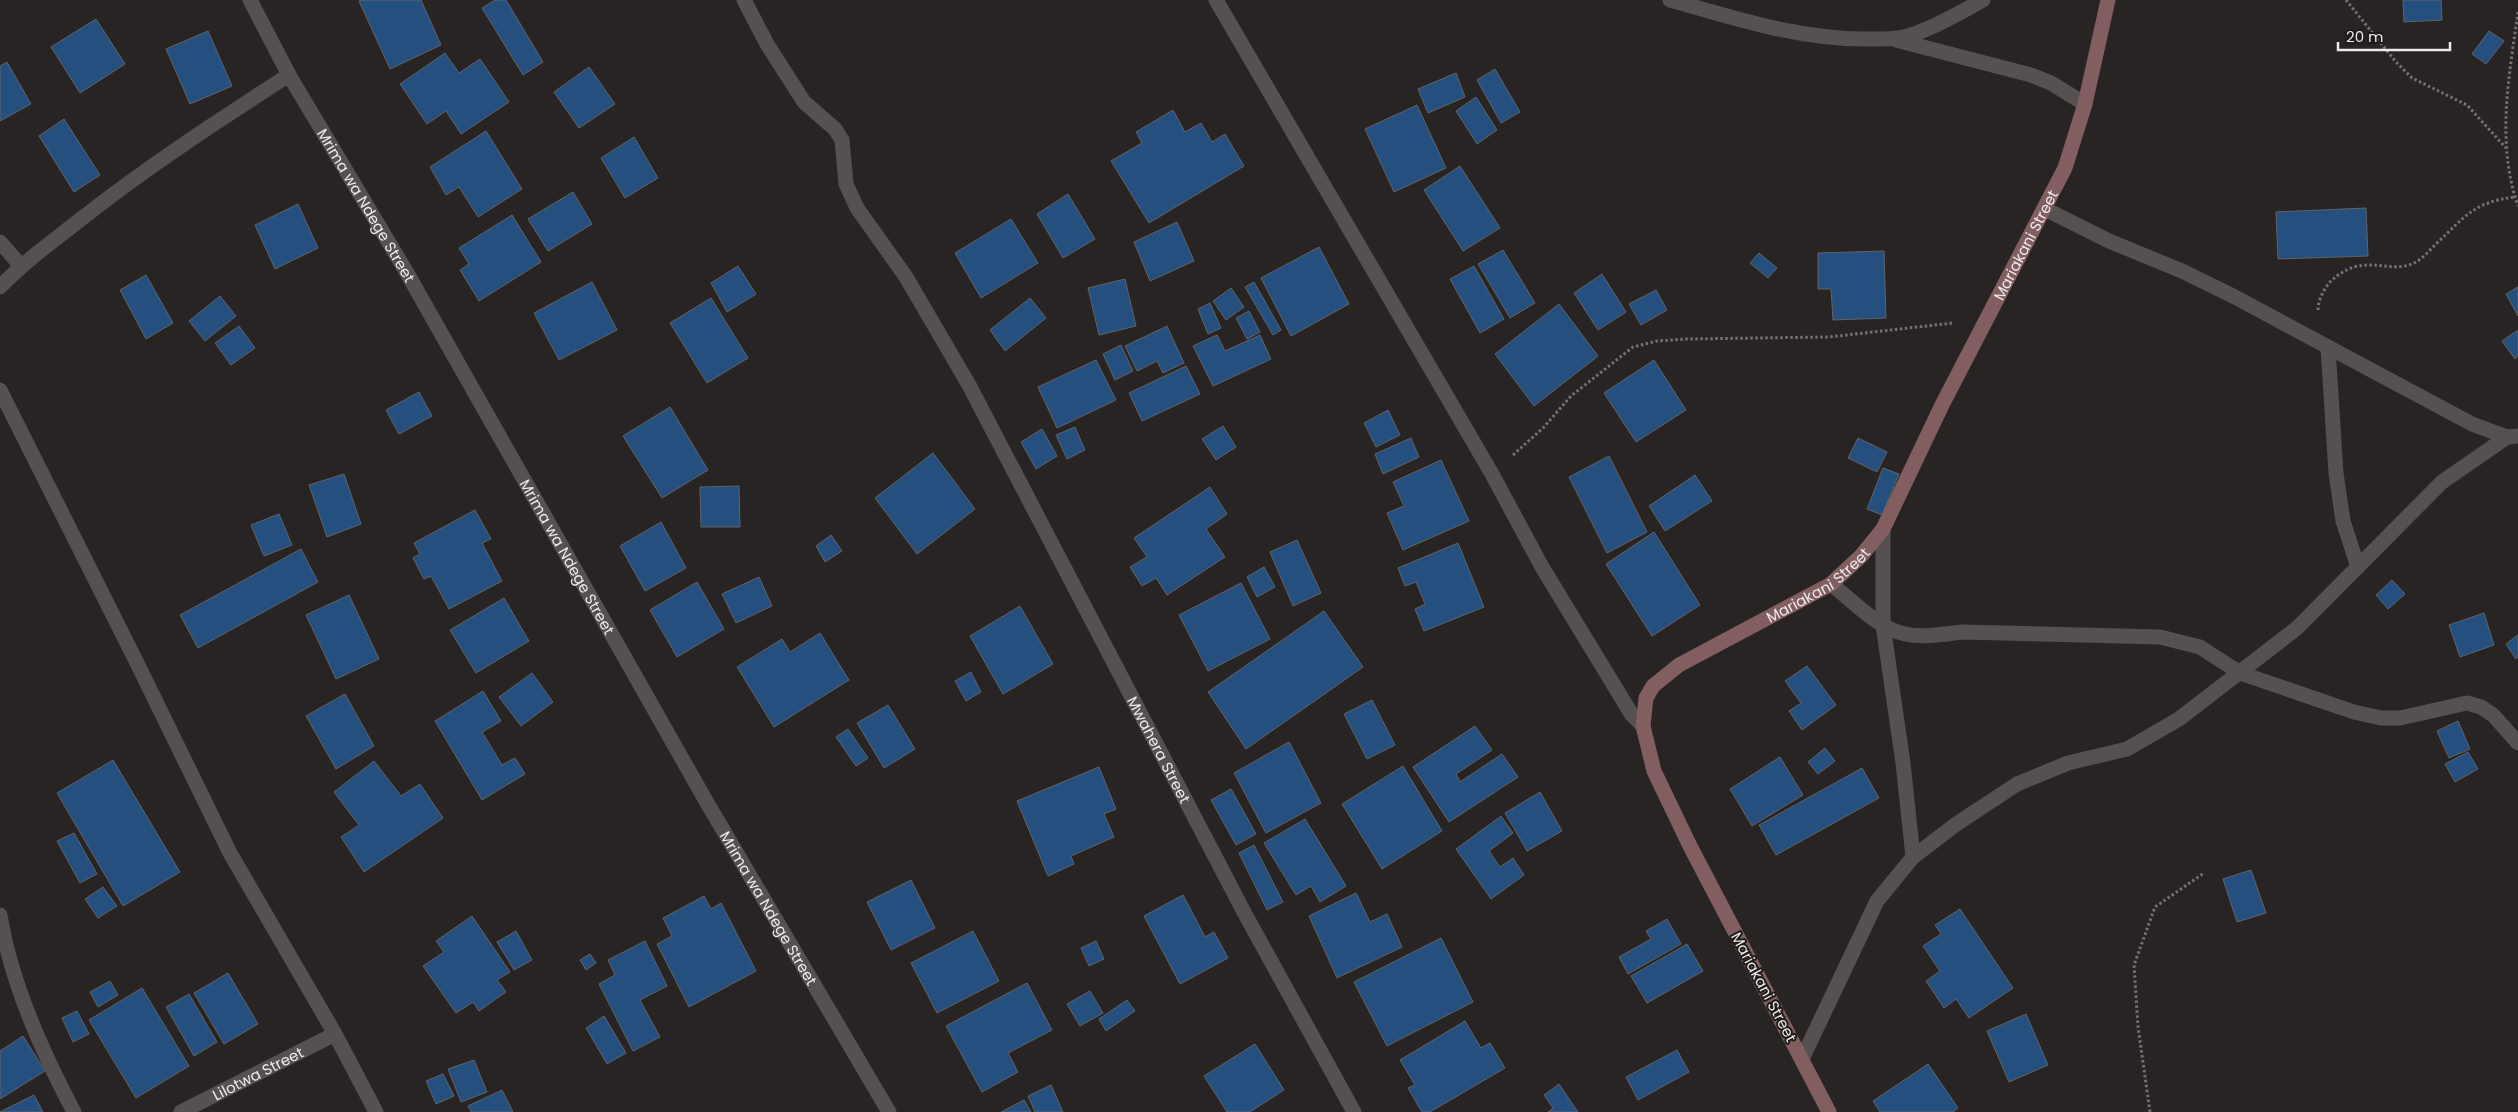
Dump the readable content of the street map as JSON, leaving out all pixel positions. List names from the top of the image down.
{
  "streets": {
    "street": [
      "Mrima wa Ndege Street",
      "Mariakani Street",
      "Mwahera Street",
      "Lilotwa Street"
    ]
  },
  "scale_bar": "20 m"
}
